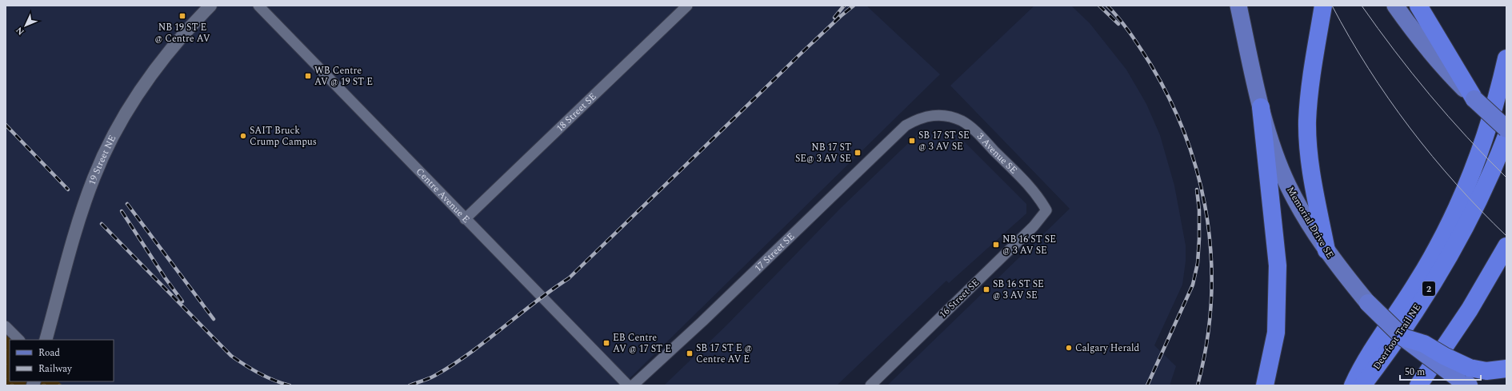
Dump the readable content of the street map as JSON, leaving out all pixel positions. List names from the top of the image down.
{
  "streets": {
    "highway": ["Memorial Drive SE", "2", "Deerfoot Trail NE"],
    "street": [
      "18 Street SE",
      "3 Avenue SE",
      "19 Street NE",
      "Centre Avenue E",
      "17 Street SE",
      "16 Street SE"
    ]
  },
  "crossings": [
    ["18 Street SE", "Centre Avenue E"],
    ["3 Avenue SE", "17 Street SE"],
    ["3 Avenue SE", "16 Street SE"]
  ],
  "places": {
    "transit": [
      "NB 19 ST E @ Centre AV",
      "WB Centre AV @ 19 ST E",
      "SB 17 ST SE @ 3 AV SE",
      "NB 17 ST SE@ 3 AV SE",
      "NB 16 ST SE @ 3 AV SE",
      "SB 16 ST SE @ 3 AV SE",
      "EB Centre AV @ 17 ST E",
      "SB 17 ST E @ Centre AV E"
    ],
    "other": ["SAIT Bruck Crump Campus", "Calgary Herald"]
  },
  "legend": ["Road", "Railway"],
  "scale_bar": "50 m",
  "north": "bottom left"
}
